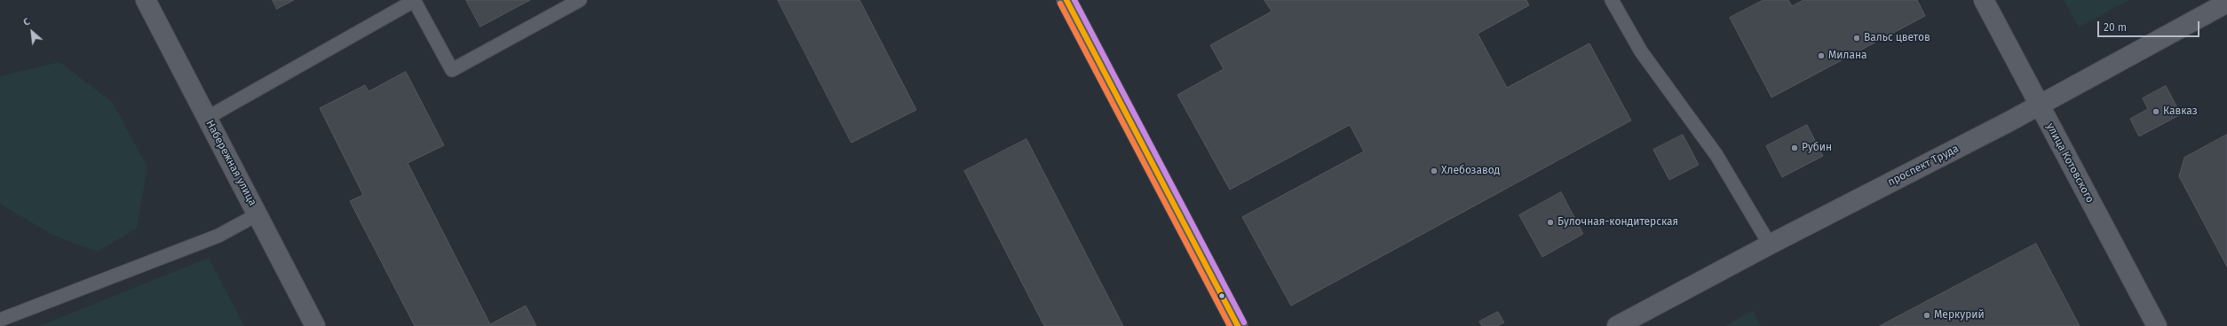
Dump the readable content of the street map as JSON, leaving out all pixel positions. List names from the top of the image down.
{
  "streets": {
    "street": ["Набережная улица", "улица Котовского", "проспект Труда"]
  },
  "crossings": [
    ["улица Котовского", "проспект Труда"]
  ],
  "places": [
    "Вальс цветов",
    "Милана",
    "Кавказ",
    "Рубин",
    "Хлебозавод",
    "Булочная-кондитерская",
    "Меркурий"
  ],
  "scale_bar": "20 m",
  "north": "top left"
}
